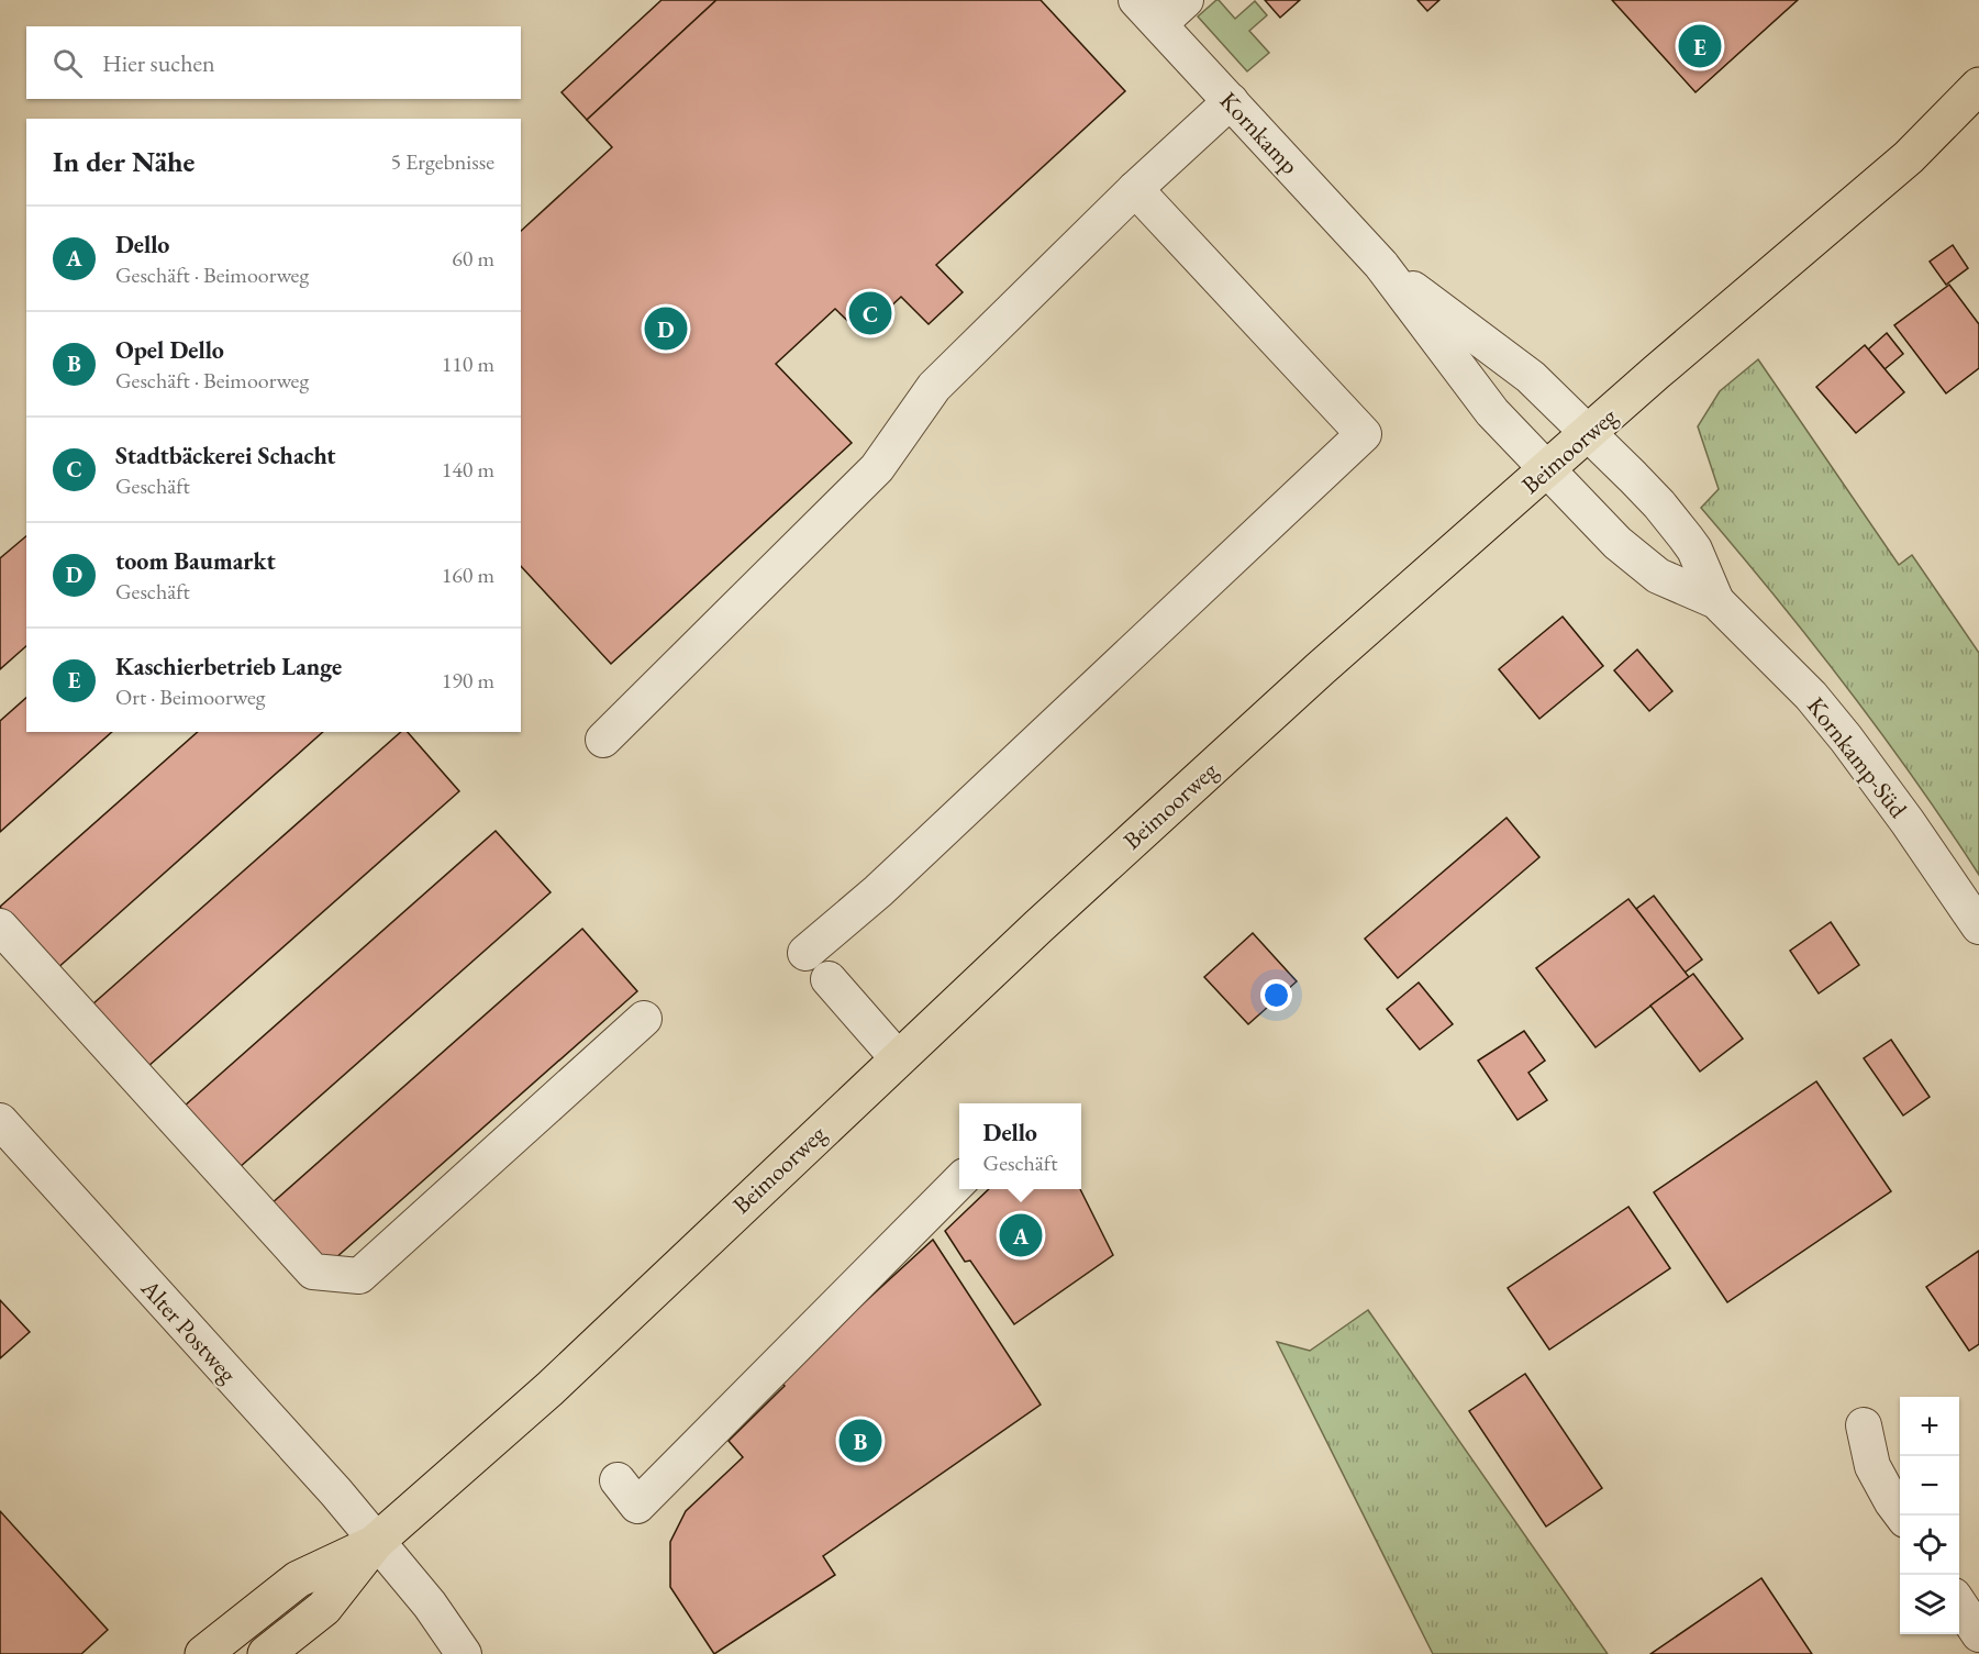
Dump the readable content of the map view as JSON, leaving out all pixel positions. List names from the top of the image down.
{
  "streets": {
    "main road": ["Beimoorweg"],
    "street": ["Kornkamp", "Kornkamp-Süd", "Alter Postweg"]
  },
  "crossings": [
    ["Kornkamp", "Beimoorweg"],
    ["Kornkamp", "Kornkamp-Süd"],
    ["Beimoorweg", "Kornkamp-Süd"],
    ["Beimoorweg", "Alter Postweg"]
  ],
  "page": {
    "pins": [
      "E",
      "C",
      "D",
      "A",
      "B"
    ],
    "search": "Hier suchen",
    "heading": ["In der Nähe", "5 Ergebnisse"],
    "list": [
      {
        "mark": "A",
        "name": "Dello",
        "note": "Geschäft · Beimoorweg",
        "value": "60 m"
      },
      {
        "mark": "B",
        "name": "Opel Dello",
        "note": "Geschäft · Beimoorweg",
        "value": "110 m"
      },
      {
        "mark": "C",
        "name": "Stadtbäckerei Schacht",
        "note": "Geschäft",
        "value": "140 m"
      },
      {
        "mark": "D",
        "name": "toom Baumarkt",
        "note": "Geschäft",
        "value": "160 m"
      },
      {
        "mark": "E",
        "name": "Kaschierbetrieb Lange",
        "note": "Ort · Beimoorweg",
        "value": "190 m"
      }
    ],
    "popup": ["Dello", "Geschäft"],
    "map_buttons": ["+", "−"]
  }
}
